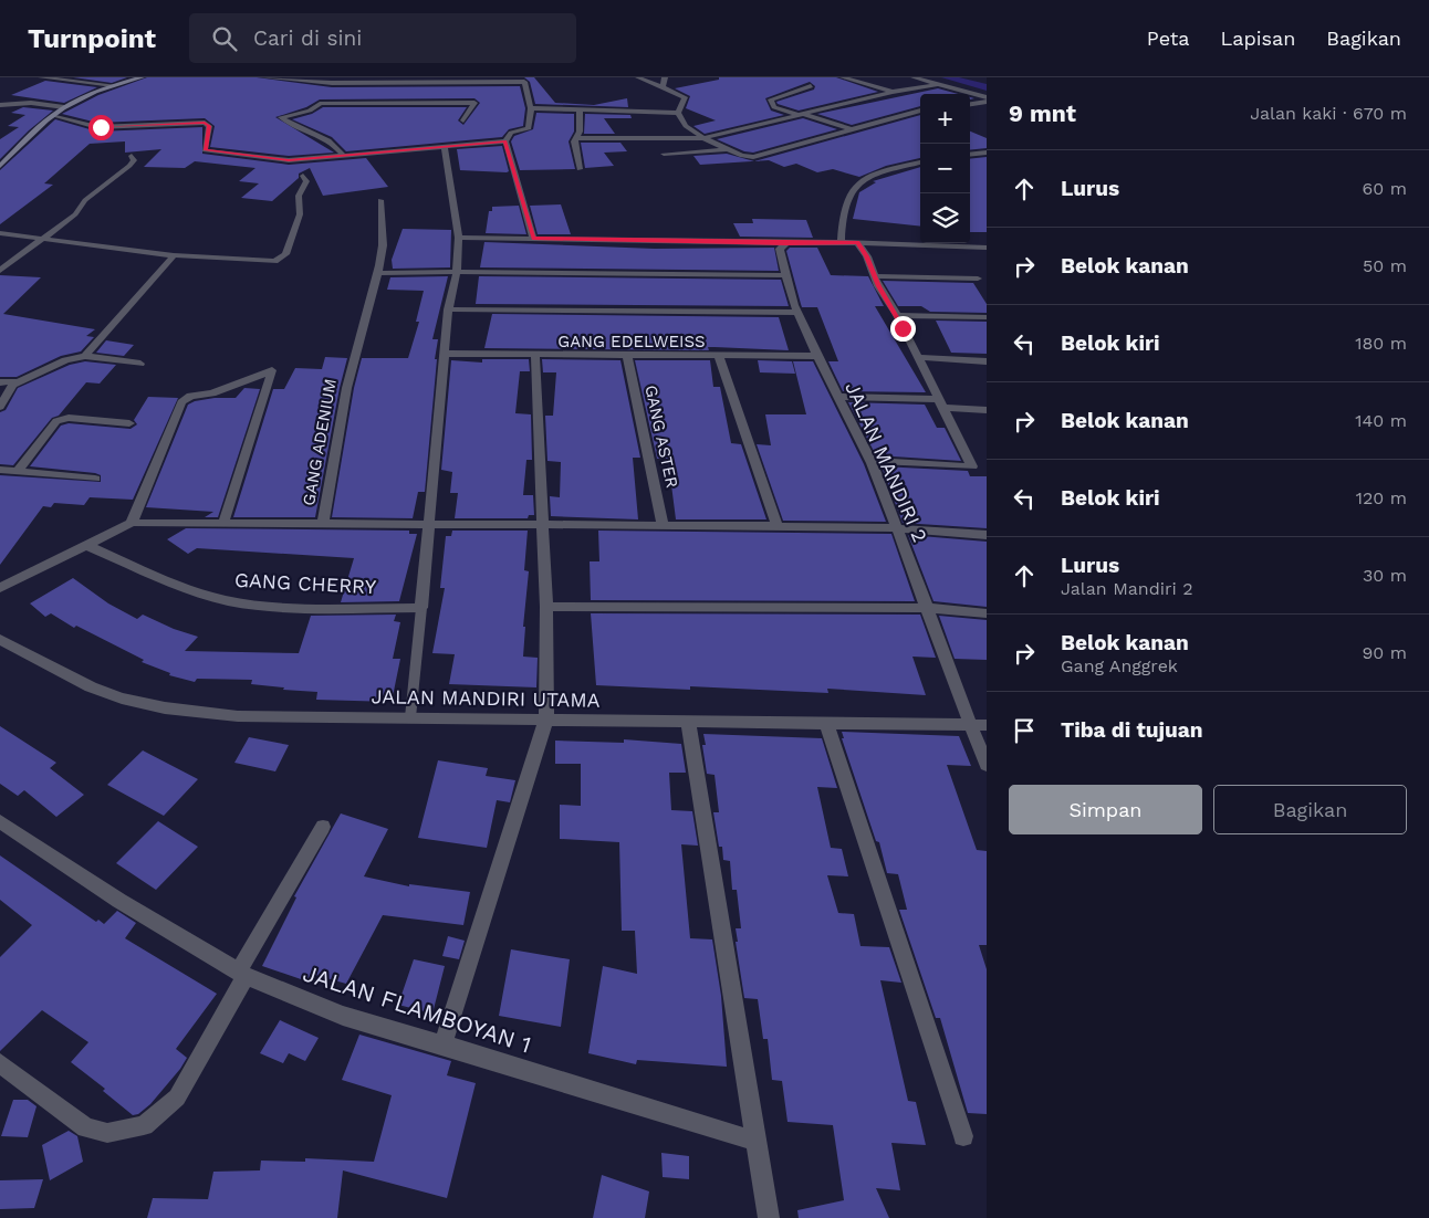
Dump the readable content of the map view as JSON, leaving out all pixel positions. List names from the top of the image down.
{
  "streets": {
    "street": [
      "GANG EDELWEISS",
      "GANG ASTER",
      "GANG ADENIUM",
      "JALAN MANDIRI 2",
      "GANG CHERRY",
      "JALAN MANDIRI UTAMA",
      "JALAN FLAMBOYAN 1"
    ]
  },
  "crossings": [
    ["GANG EDELWEISS", "GANG ASTER"],
    ["GANG EDELWEISS", "JALAN MANDIRI 2"],
    ["JALAN MANDIRI 2", "JALAN MANDIRI UTAMA"]
  ],
  "page": {
    "header": "Turnpoint",
    "search": "Cari di sini",
    "nav": ["Peta", "Lapisan", "Bagikan"],
    "heading": ["9 mnt", "Jalan kaki · 670 m"],
    "map_buttons": ["+", "−"],
    "list": [
      ["Lurus", "60 m"],
      ["Belok kanan", "50 m"],
      ["Belok kiri", "180 m"],
      ["Belok kanan", "140 m"],
      ["Belok kiri", "120 m"],
      ["Lurus", "Jalan Mandiri 2", "30 m"],
      ["Belok kanan", "Gang Anggrek", "90 m"],
      "Tiba di tujuan"
    ],
    "buttons": ["Simpan", "Bagikan"]
  }
}
